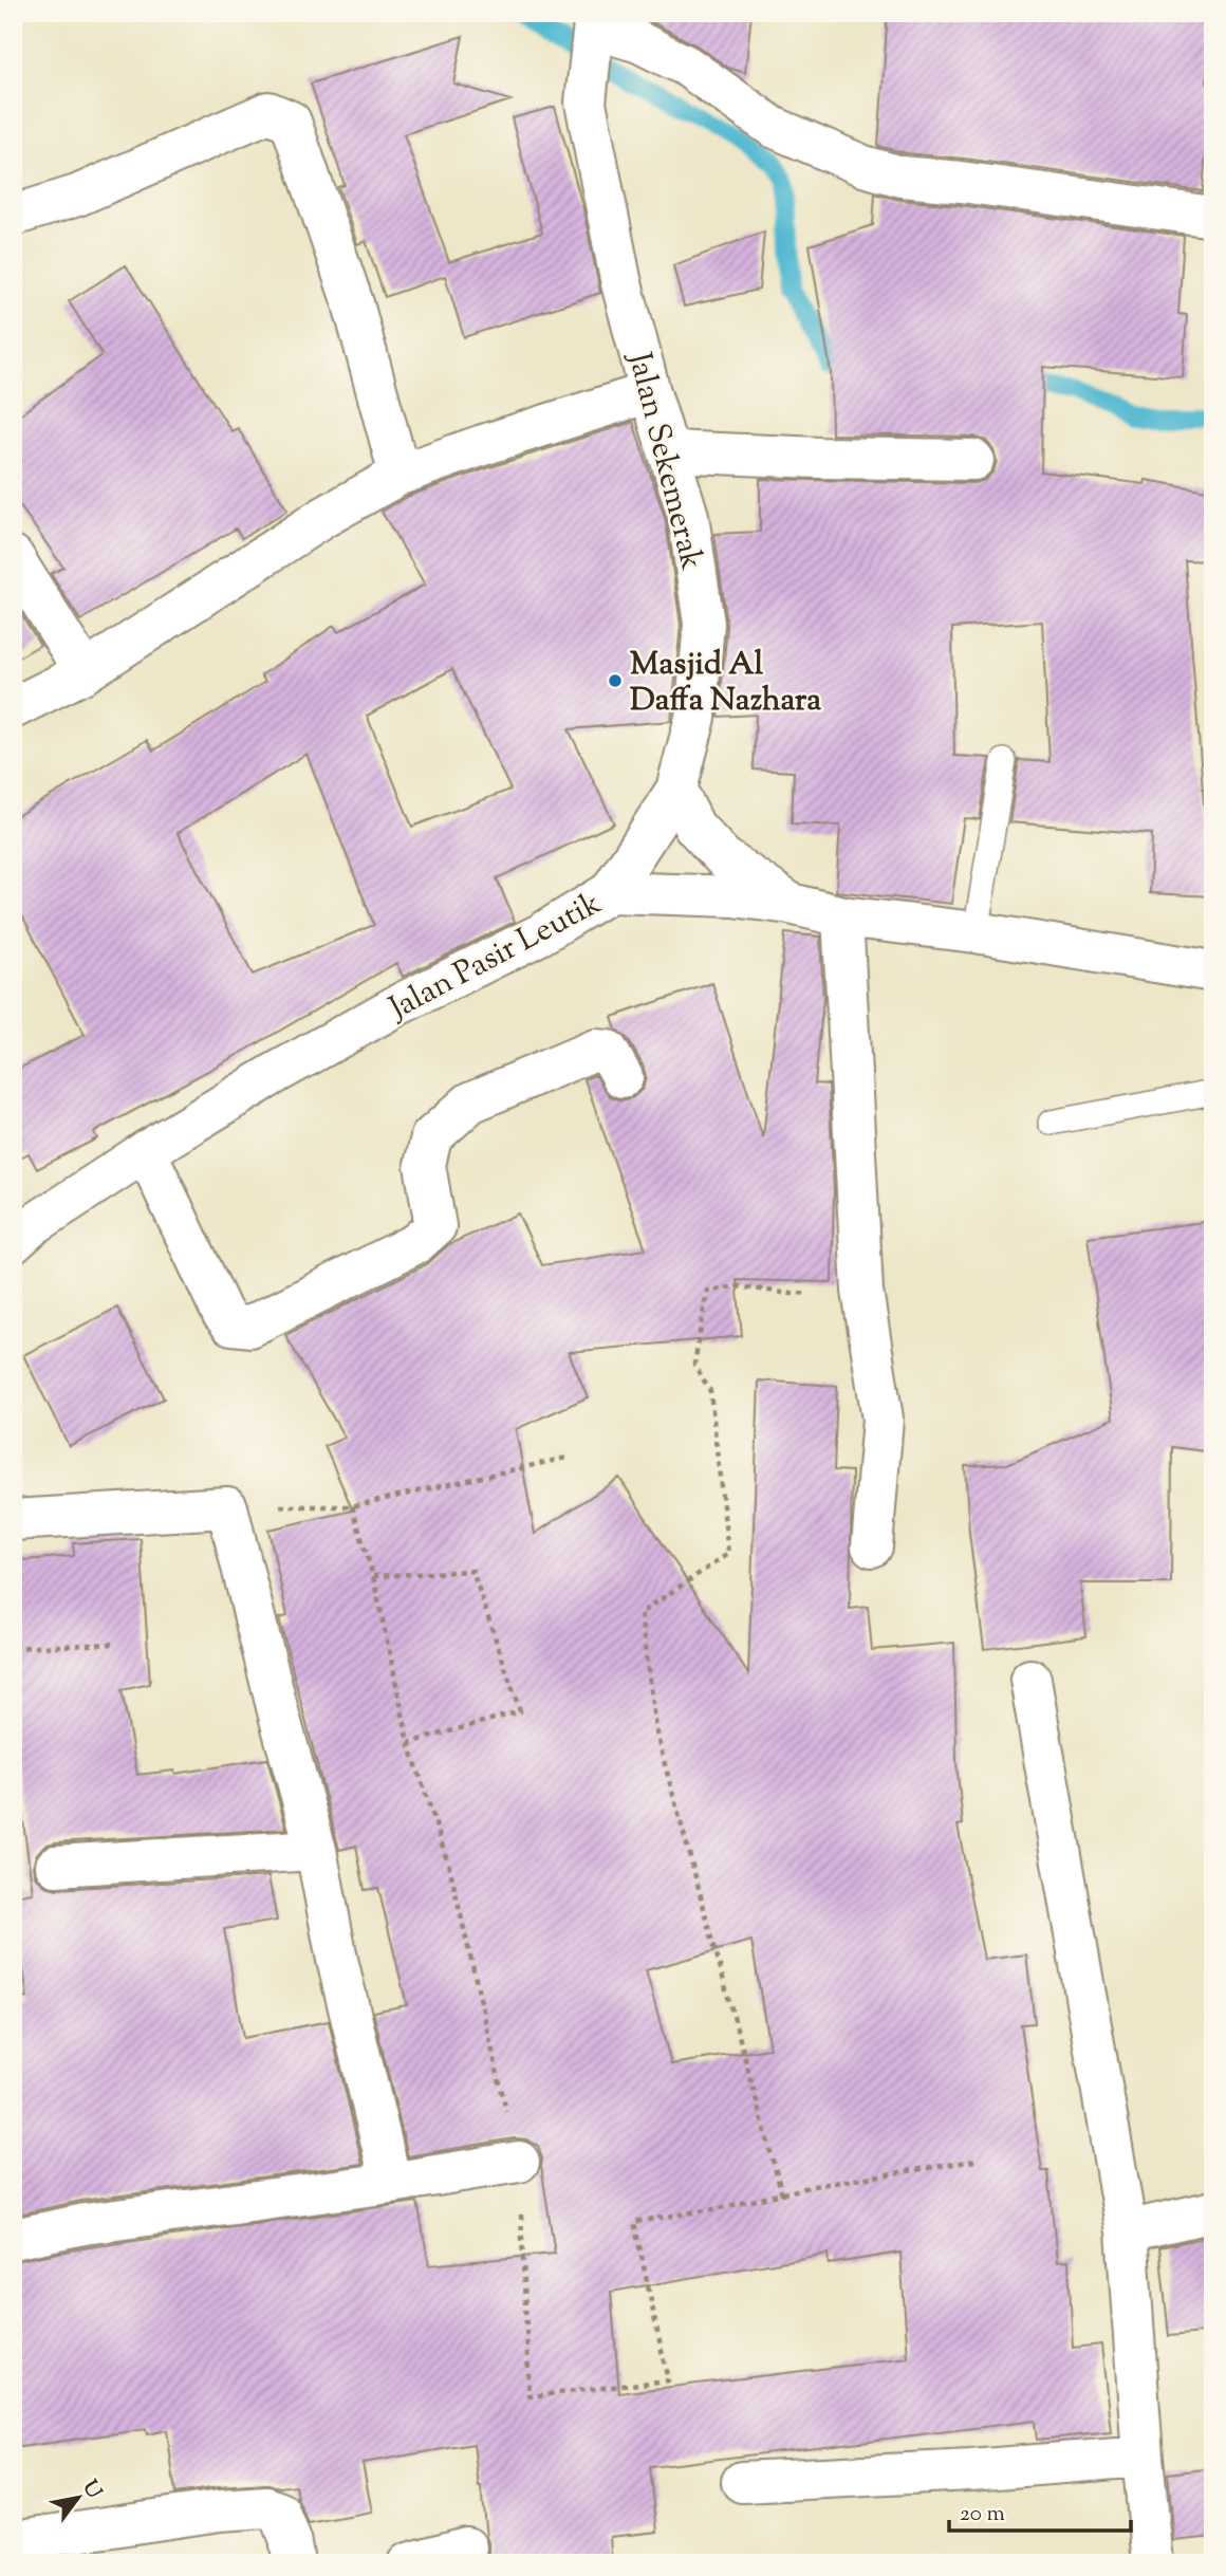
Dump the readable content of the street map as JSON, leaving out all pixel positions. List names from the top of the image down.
{
  "streets": {
    "street": ["Jalan Sekemerak", "Jalan Pasir Leutik"]
  },
  "crossings": [
    ["Jalan Sekemerak", "Jalan Pasir Leutik"]
  ],
  "places": ["Masjid Al Daffa Nazhara"],
  "scale_bar": "20 m",
  "north": "top right"
}
